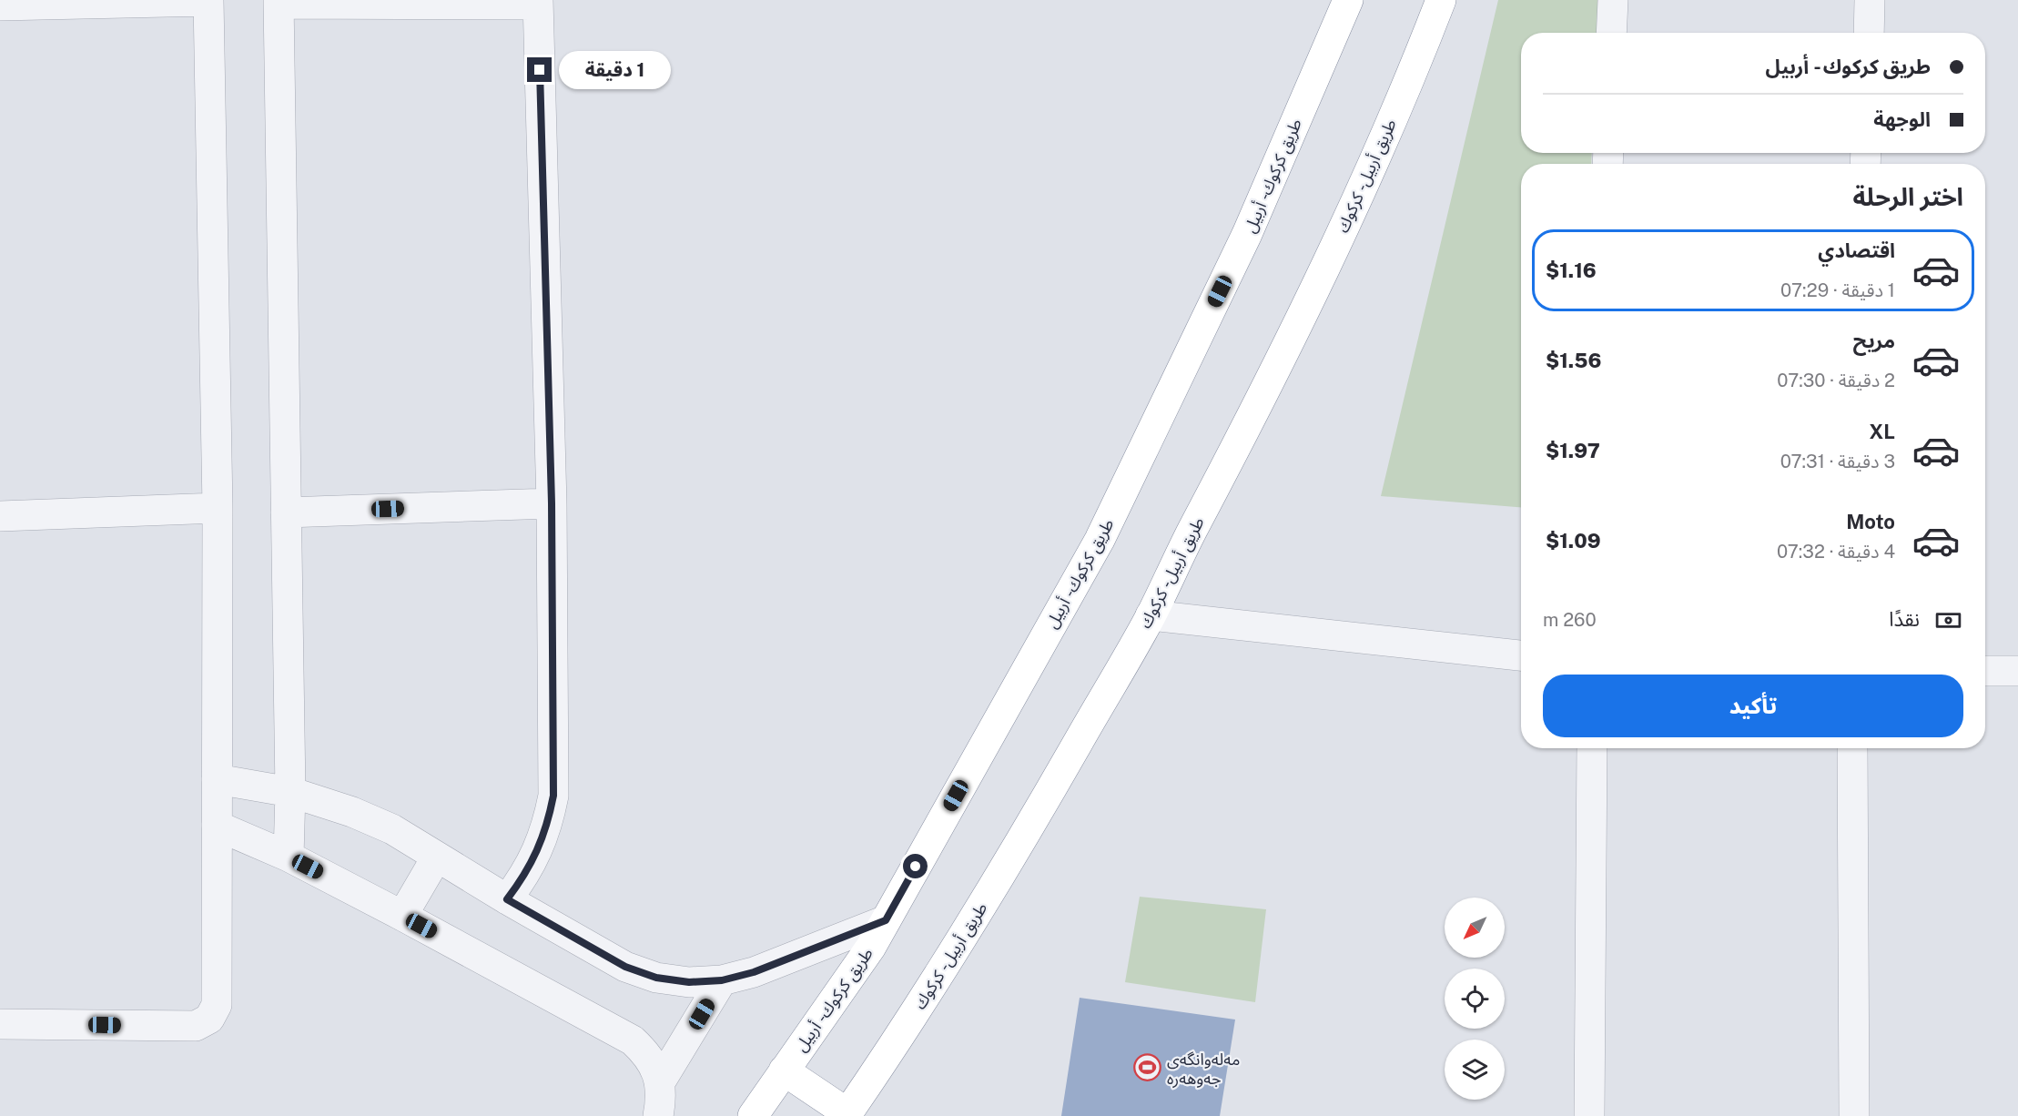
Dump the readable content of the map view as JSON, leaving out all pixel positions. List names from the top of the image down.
{
  "streets": {
    "highway": ["طريق كركوك - أربيل", "طريق أربيل - كركوك"]
  },
  "places": {
    "sports": ["مەلەوانگەی جەوهەرە"]
  },
  "north": "bottom left",
  "page": {
    "banner": ["طريق كركوك - أربيل", "الوجهة"],
    "bubble": "1 دقيقة",
    "heading": "اختر الرحلة",
    "list": [
      {
        "name": "اقتصادي",
        "note": "1 دقيقة · 07:29",
        "value": "$1.16"
      },
      {
        "name": "مريح",
        "note": "2 دقيقة · 07:30",
        "value": "$1.56"
      },
      {
        "name": "XL",
        "note": "3 دقيقة · 07:31",
        "value": "$1.97"
      },
      {
        "name": "Moto",
        "note": "4 دقيقة · 07:32",
        "value": "$1.09"
      }
    ],
    "pay": ["نقدًا", "260 m"],
    "buttons": "تأكيد"
  }
}
